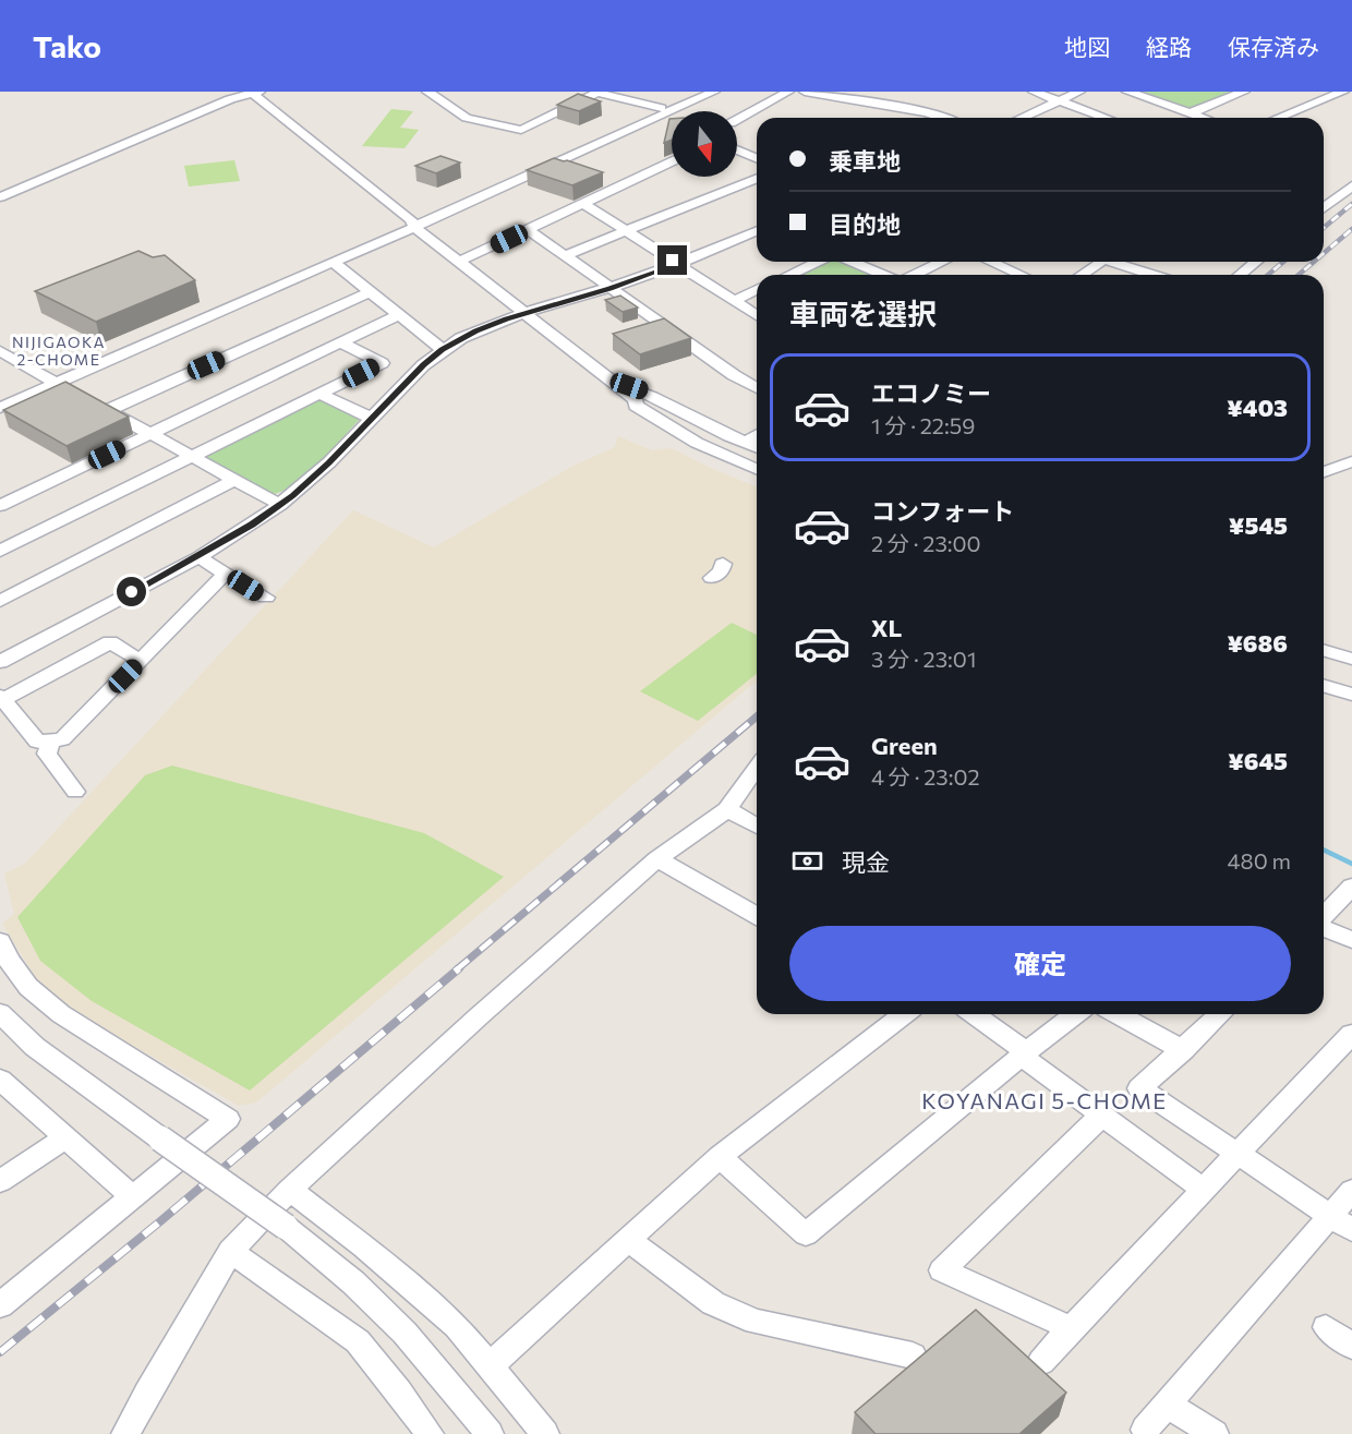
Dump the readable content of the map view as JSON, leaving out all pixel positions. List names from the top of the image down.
{
  "districts": ["NIJIGAOKA 2-CHOME", "KOYANAGI 5-CHOME"],
  "north": "bottom",
  "page": {
    "header": "Tako",
    "nav": ["地図", "経路", "保存済み"],
    "banner": ["乗車地", "目的地"],
    "heading": "車両を選択",
    "list": [
      {
        "name": "エコノミー",
        "note": "1 分 · 22:59",
        "value": "¥403"
      },
      {
        "name": "コンフォート",
        "note": "2 分 · 23:00",
        "value": "¥545"
      },
      {
        "name": "XL",
        "note": "3 分 · 23:01",
        "value": "¥686"
      },
      {
        "name": "Green",
        "note": "4 分 · 23:02",
        "value": "¥645"
      }
    ],
    "pay": ["現金", "480 m"],
    "buttons": "確定"
  }
}
